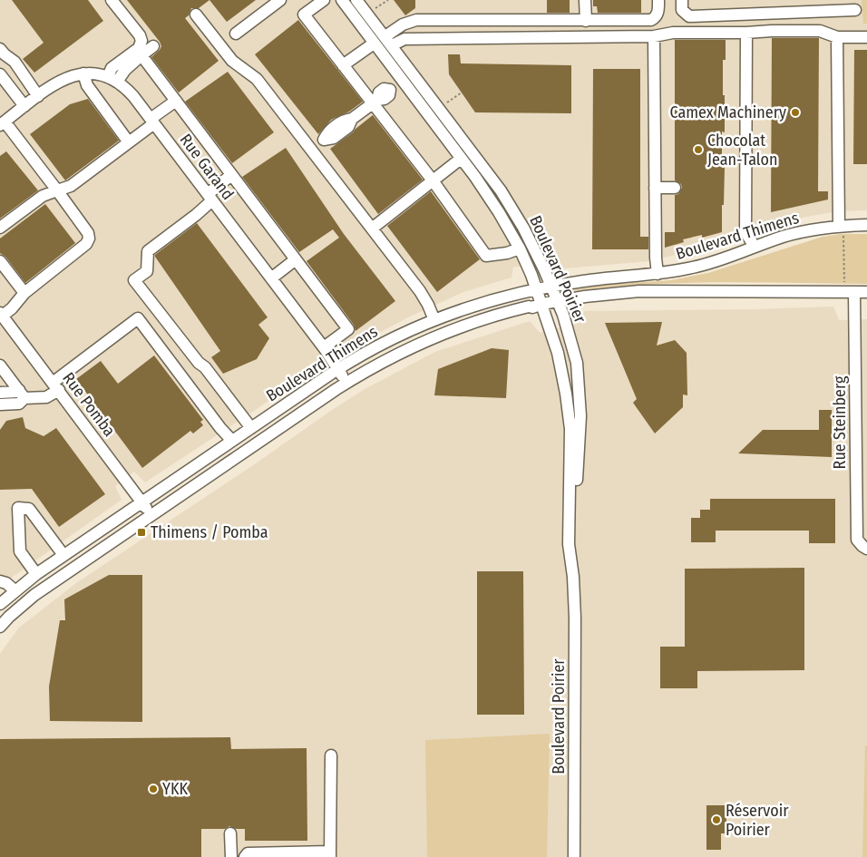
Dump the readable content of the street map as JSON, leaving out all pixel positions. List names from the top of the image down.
{
  "streets": {
    "street": [
      "Rue Garand",
      "Boulevard Thimens",
      "Boulevard Poirier",
      "Rue Pomba",
      "Rue Steinberg"
    ]
  },
  "crossings": [
    ["Rue Garand", "Boulevard Thimens"],
    ["Boulevard Thimens", "Boulevard Poirier"],
    ["Boulevard Thimens", "Rue Pomba"],
    ["Boulevard Thimens", "Rue Steinberg"]
  ],
  "places": {
    "other": [
      "Camex Machinery",
      "Chocolat Jean-Talon",
      "YKK",
      "Réservoir Poirier"
    ],
    "transit": ["Thimens / Pomba"]
  }
}
